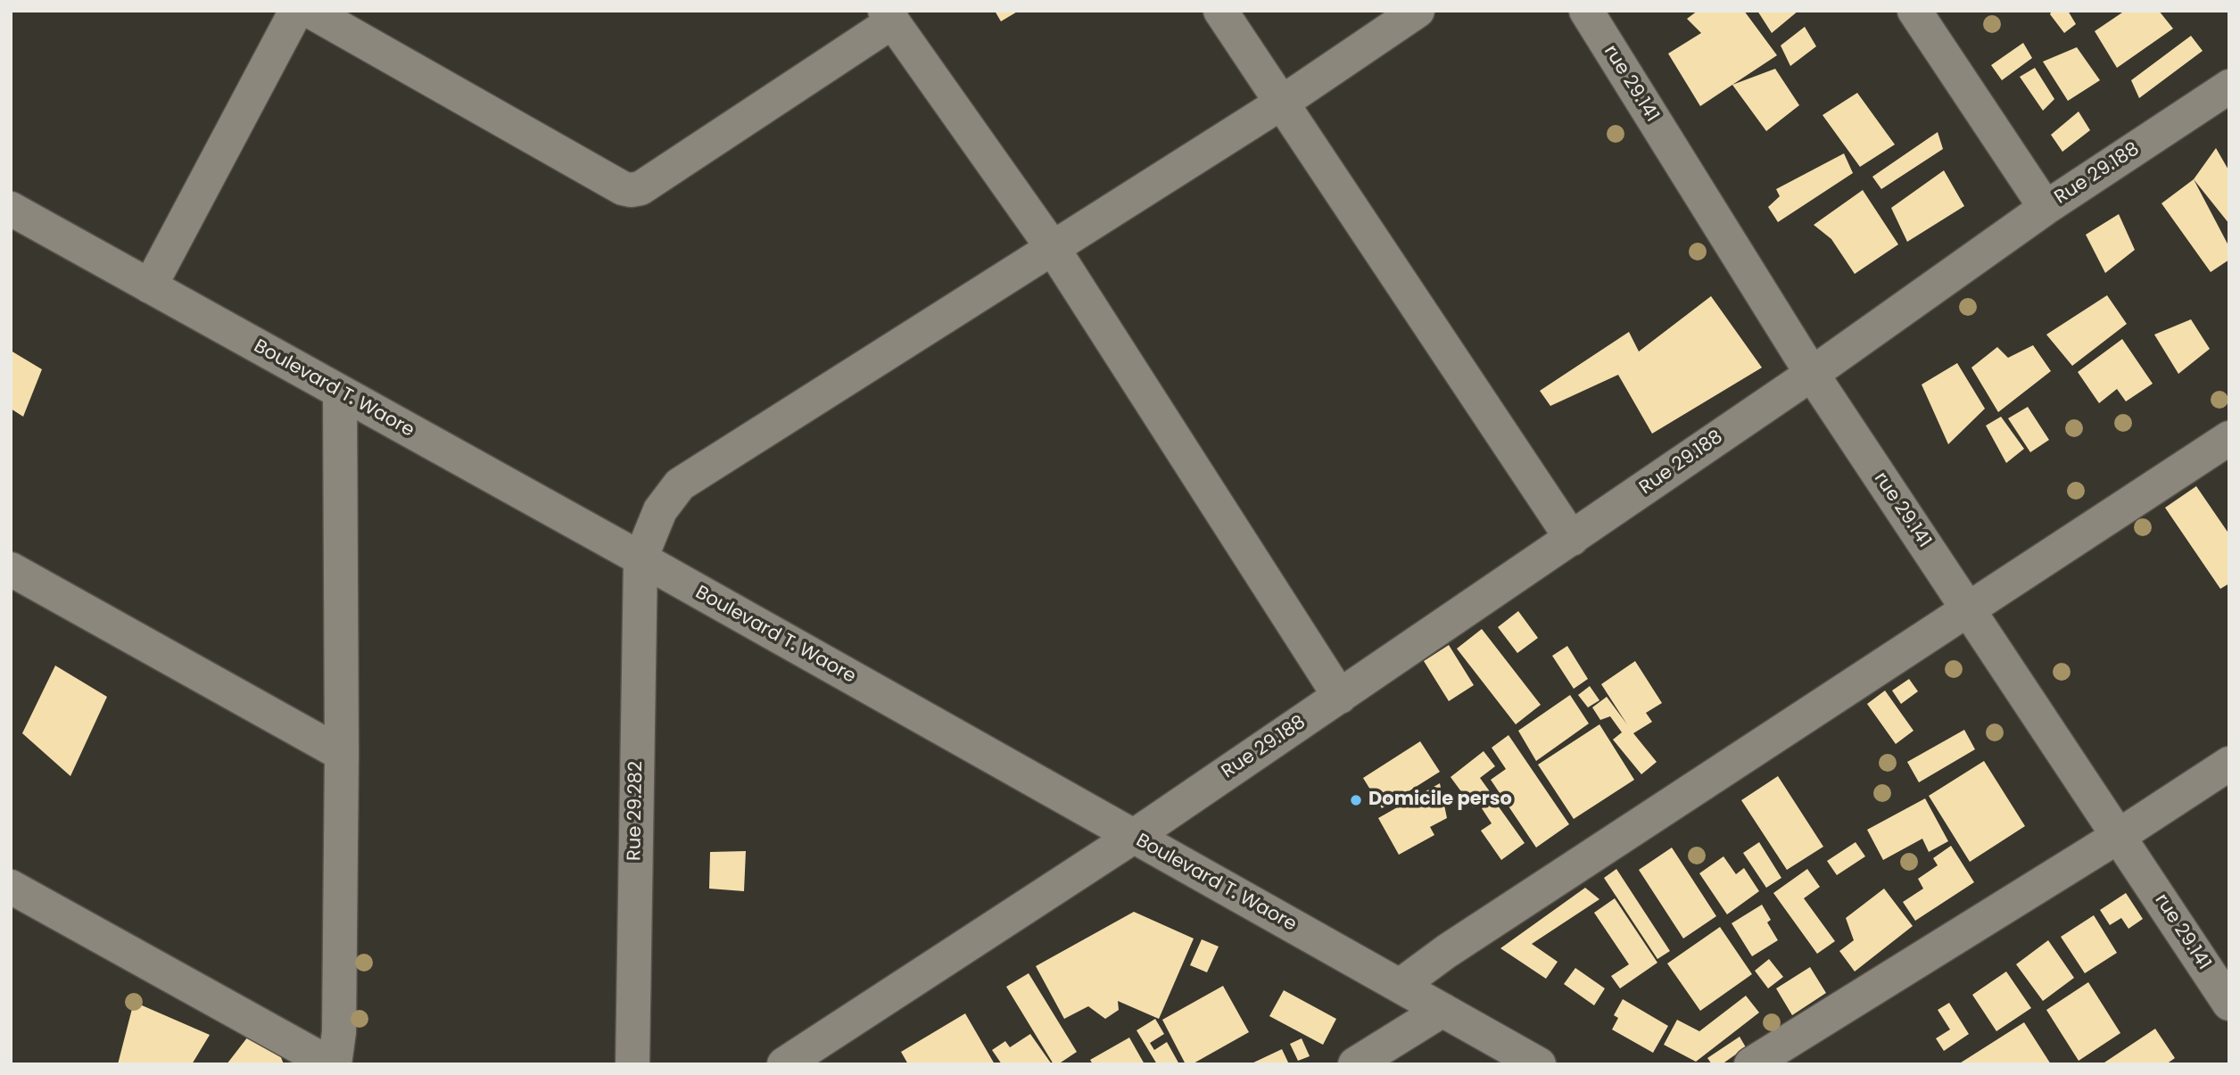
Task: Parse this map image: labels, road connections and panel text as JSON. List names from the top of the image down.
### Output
{
  "streets": {
    "street": [
      "rue 29.141",
      "Rue 29.188",
      "Boulevard T. Waore",
      "Rue 29.282"
    ]
  },
  "crossings": [
    ["rue 29.141", "Rue 29.188"],
    ["Rue 29.188", "Boulevard T. Waore"],
    ["Boulevard T. Waore", "Rue 29.282"]
  ],
  "places": ["Domicile perso"]
}
